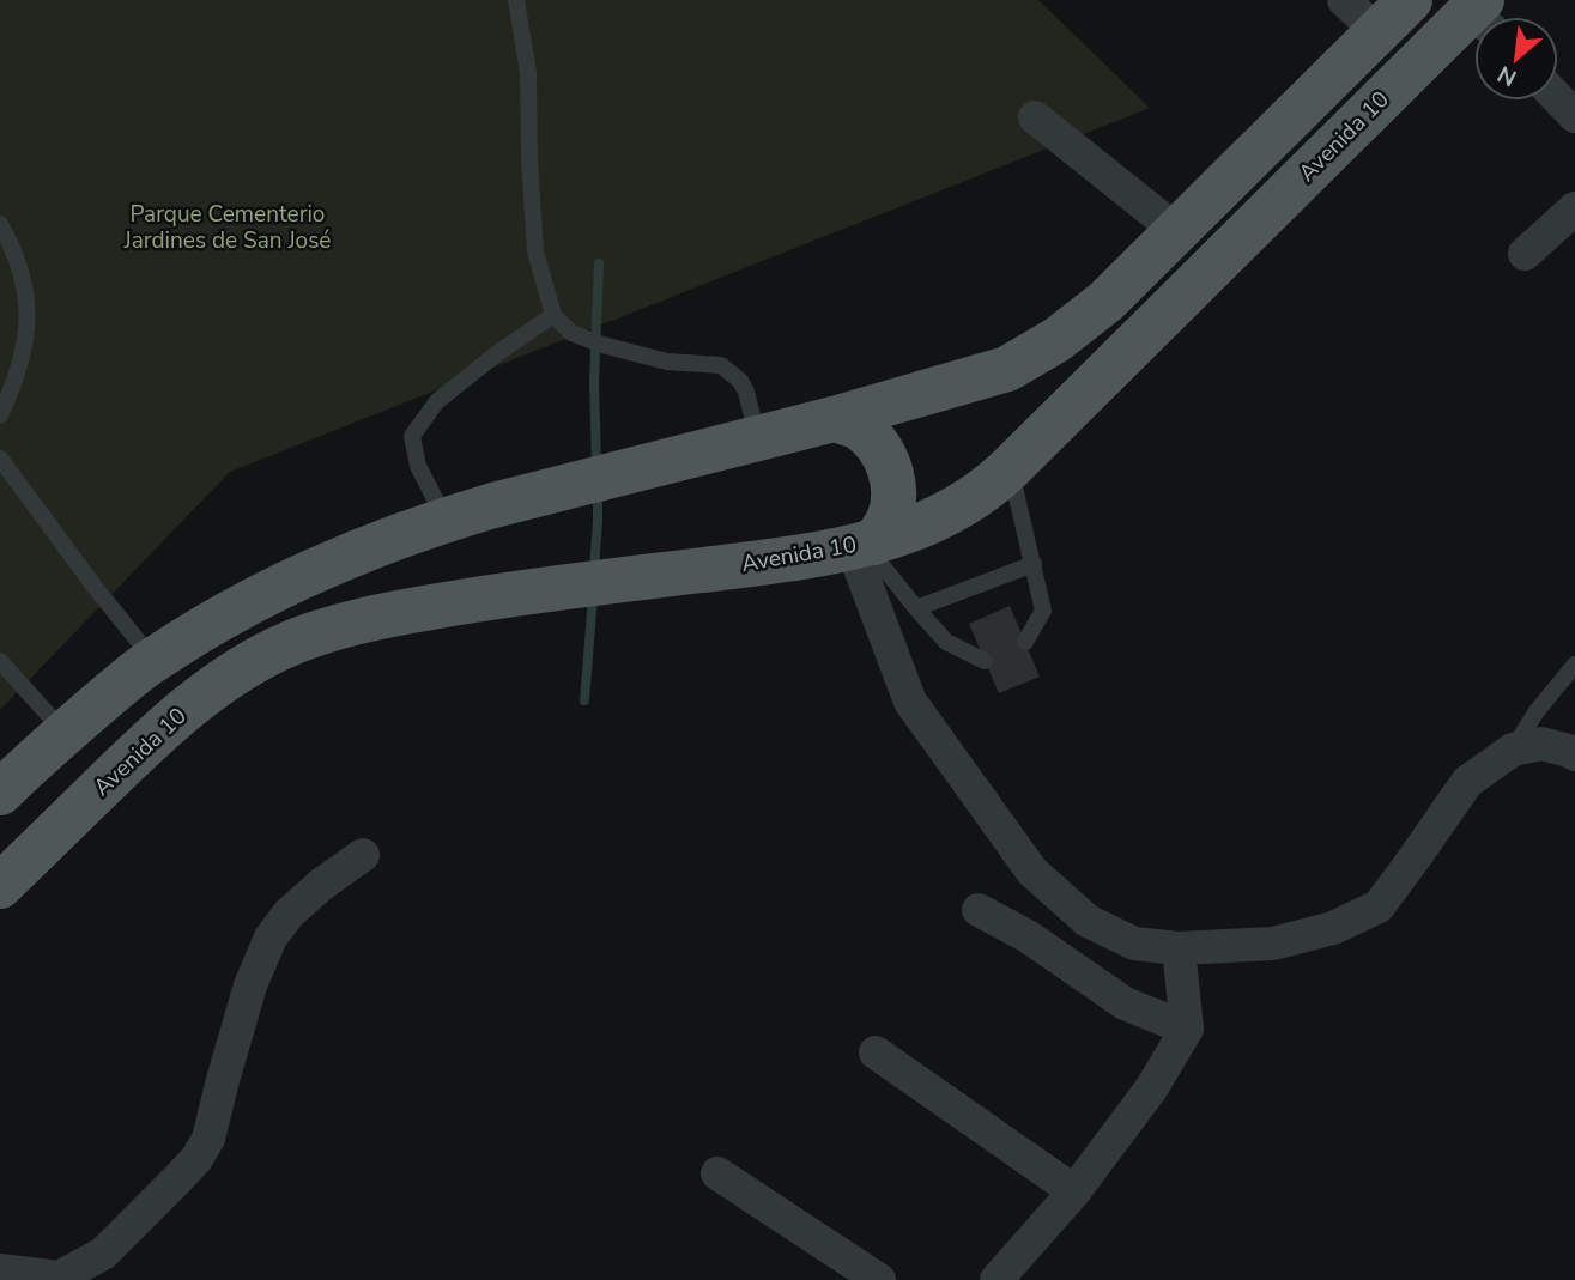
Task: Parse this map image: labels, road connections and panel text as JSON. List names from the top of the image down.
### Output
{
  "streets": {
    "main road": ["Avenida 10"]
  },
  "parks": ["Parque Cementerio Jardines de San José"],
  "north": "bottom left"
}
